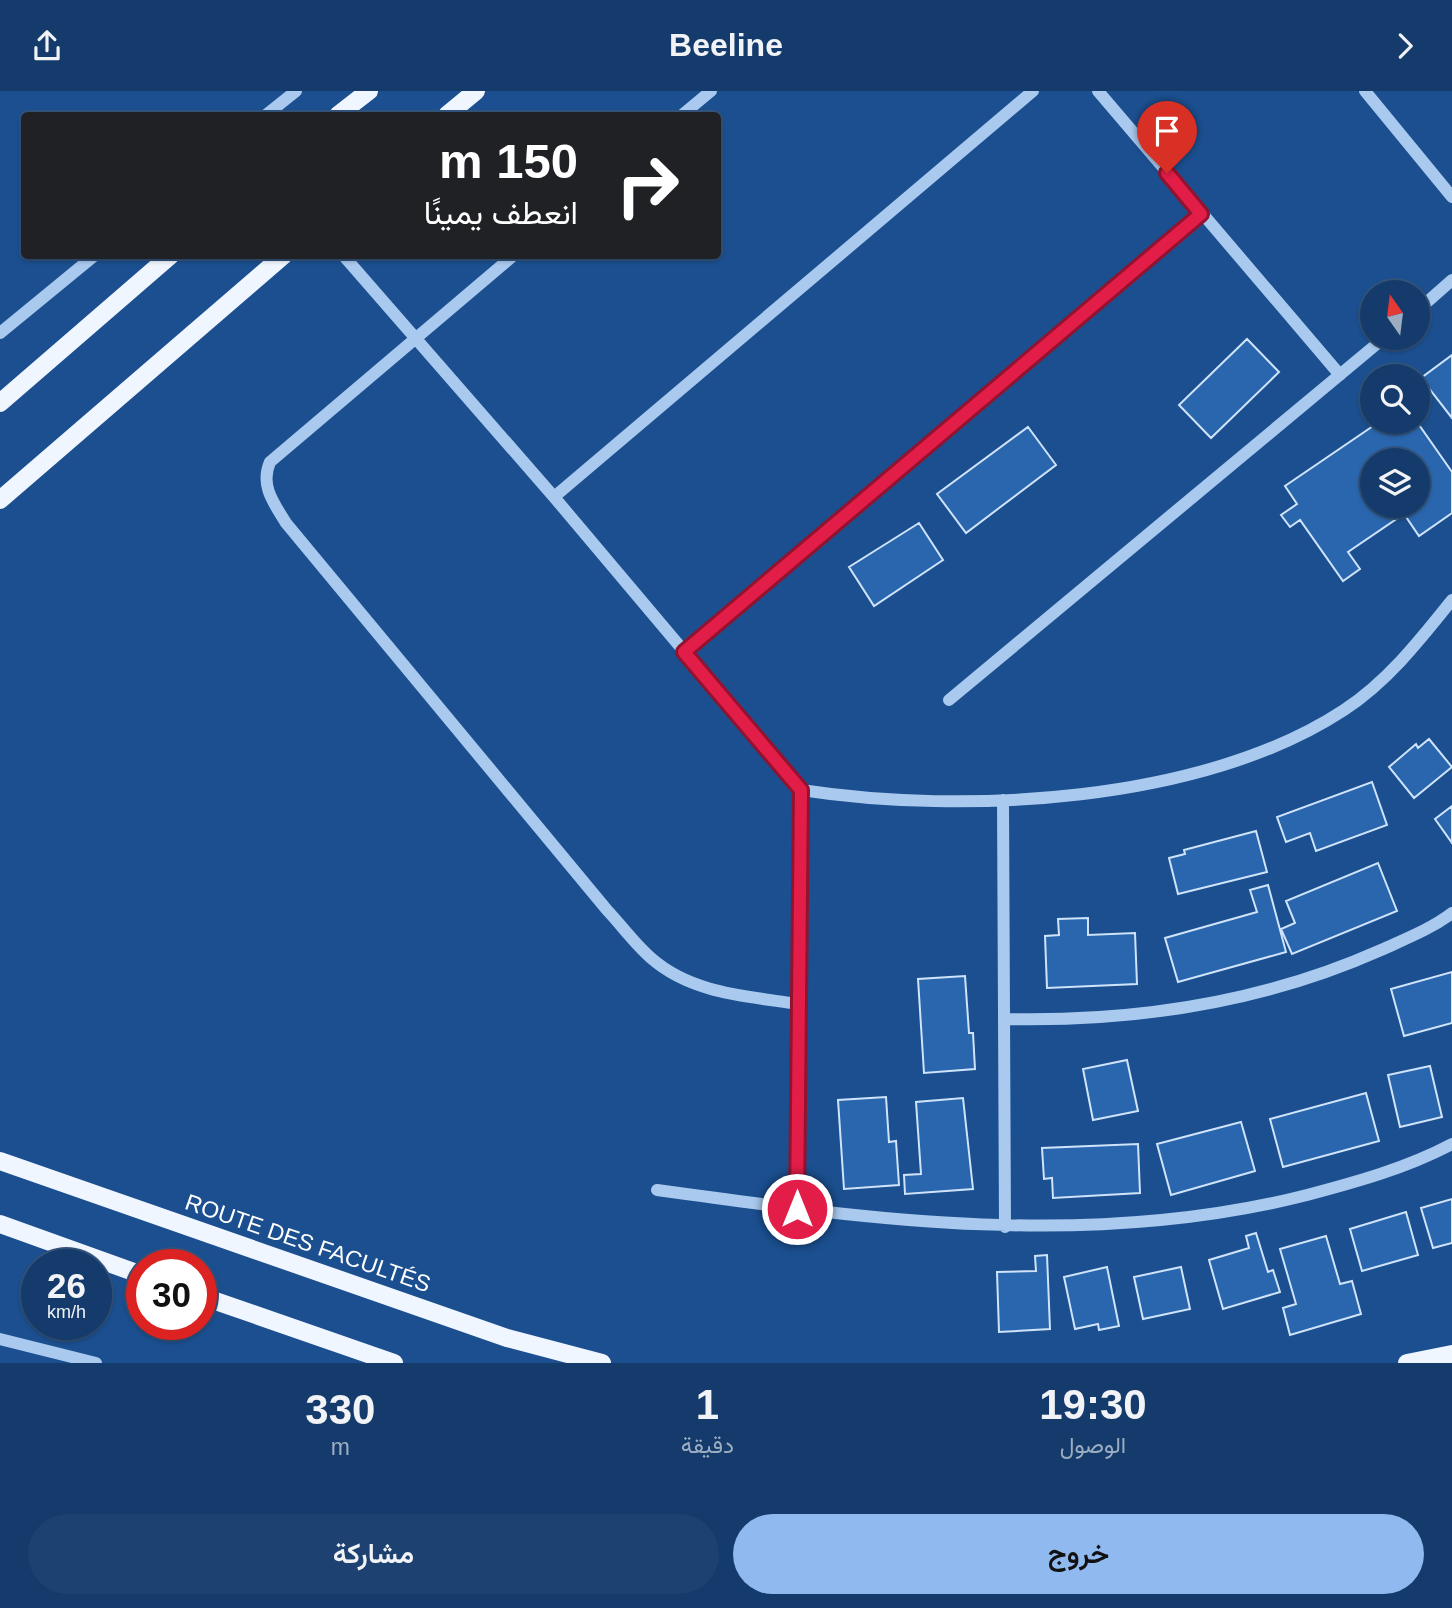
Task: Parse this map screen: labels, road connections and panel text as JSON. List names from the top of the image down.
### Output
{
  "streets": {
    "main road": ["ROUTE DES FACULTÉS"]
  },
  "north": "top",
  "page": {
    "header": "Beeline",
    "turn": ["150 m", "انعطف يمينًا"],
    "speed": "26 km/h",
    "limit": "30",
    "eta": [
      "19:30",
      "الوصول",
      "1",
      "دقيقة",
      "330",
      "m"
    ],
    "buttons": ["خروج", "مشاركة"]
  }
}
